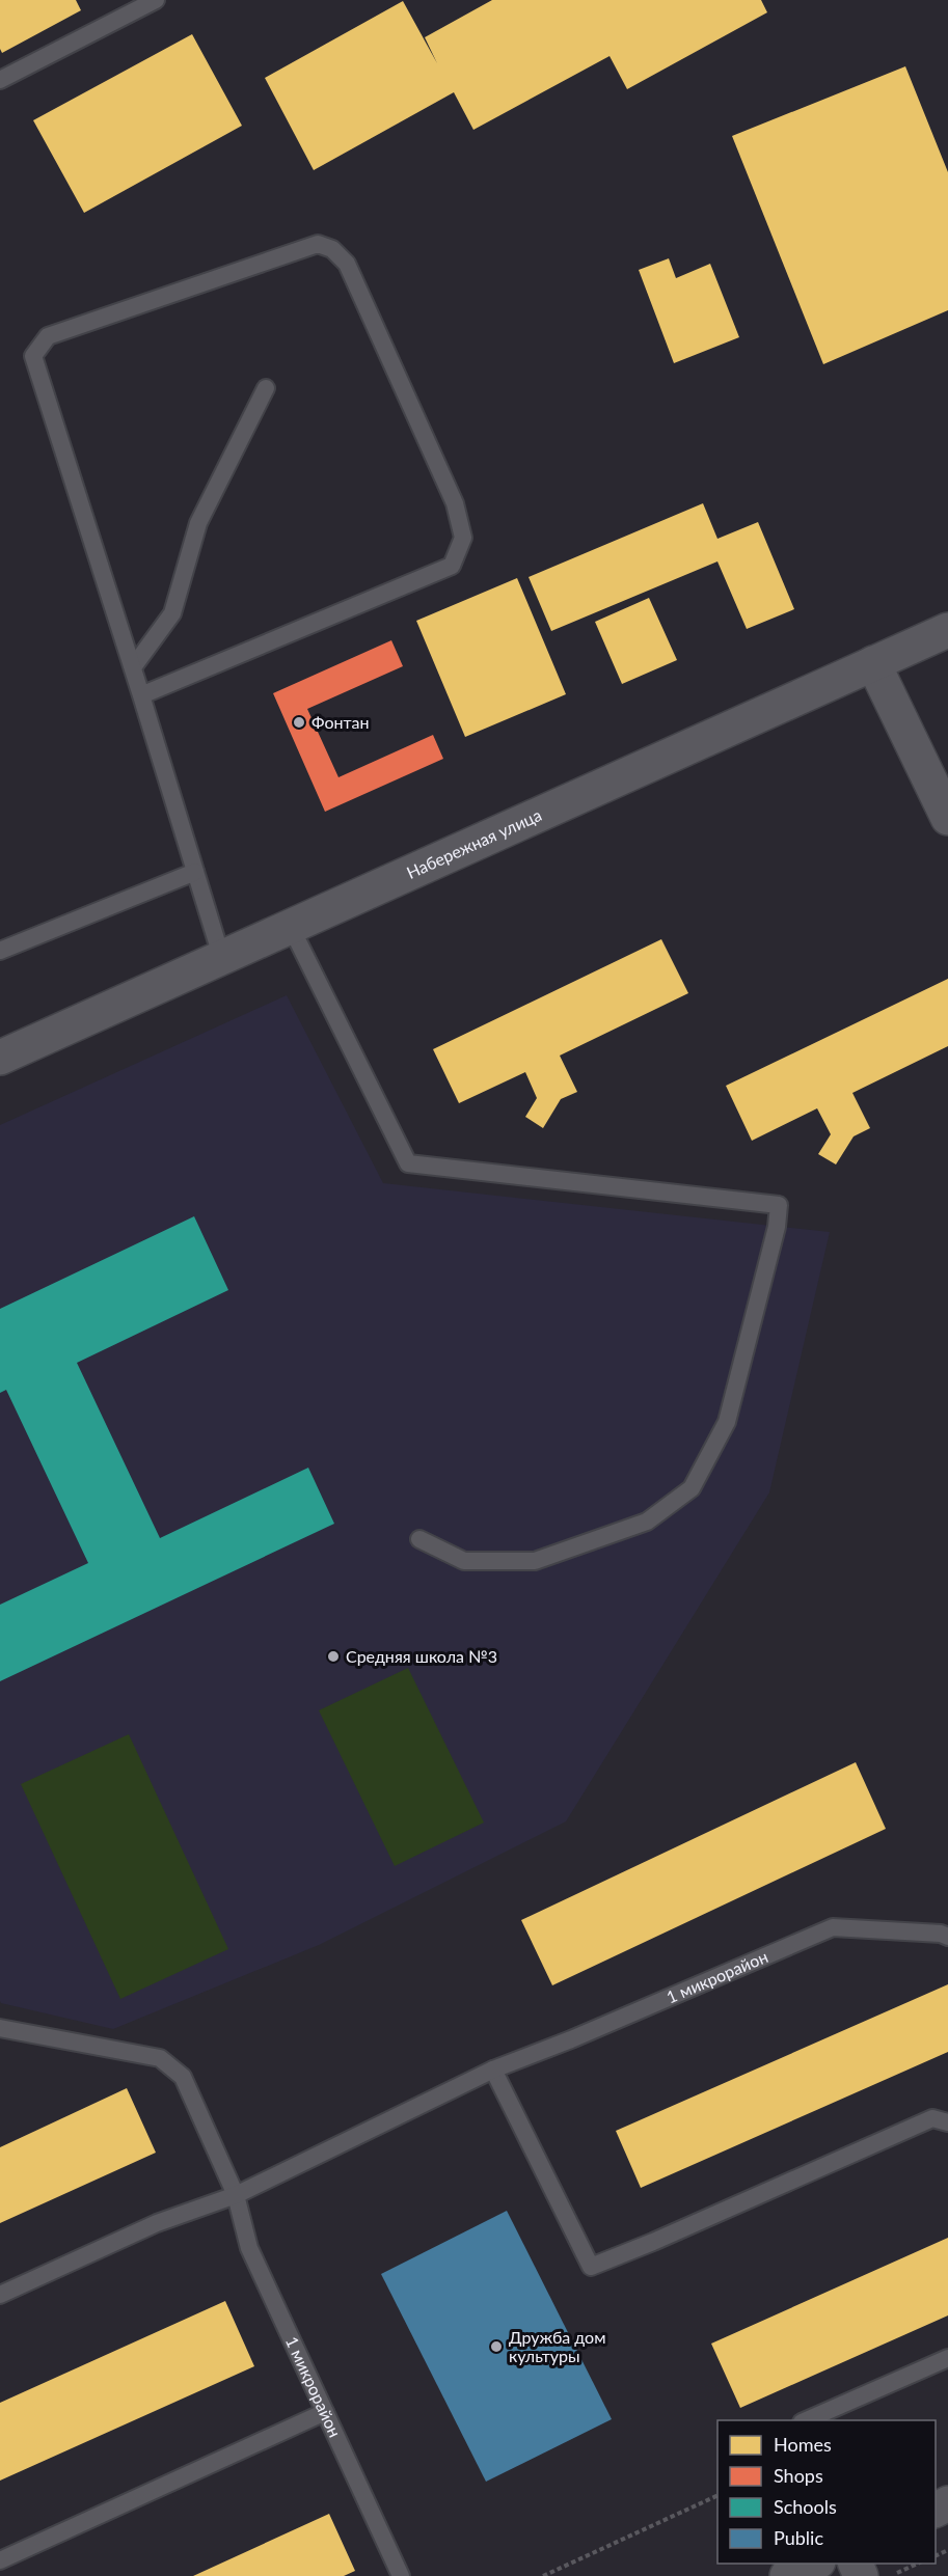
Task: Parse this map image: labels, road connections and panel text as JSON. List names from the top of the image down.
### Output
{
  "streets": {
    "street": ["Набережная улица"],
    "lane": ["1 микрорайон"]
  },
  "places": ["Фонтан", "Средняя школа №3", "Дружба дом культуры"],
  "legend": [
    "Homes",
    "Shops",
    "Schools",
    "Public"
  ]
}
